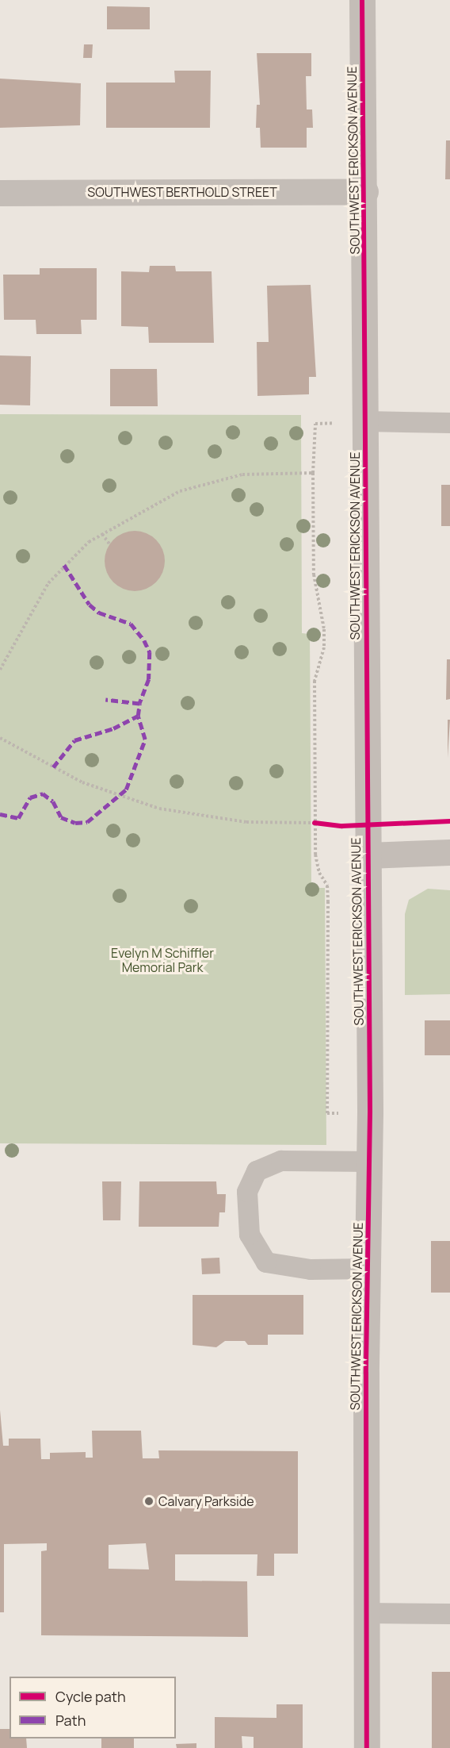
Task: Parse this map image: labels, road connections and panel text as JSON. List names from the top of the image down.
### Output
{
  "streets": {
    "street": ["SOUTHWEST ERICKSON AVENUE", "SOUTHWEST BERTHOLD STREET"]
  },
  "crossings": [
    ["SOUTHWEST ERICKSON AVENUE", "SOUTHWEST BERTHOLD STREET"]
  ],
  "parks": ["Evelyn M Schiffler Memorial Park"],
  "places": ["Calvary Parkside"],
  "legend": ["Cycle path", "Path"]
}
